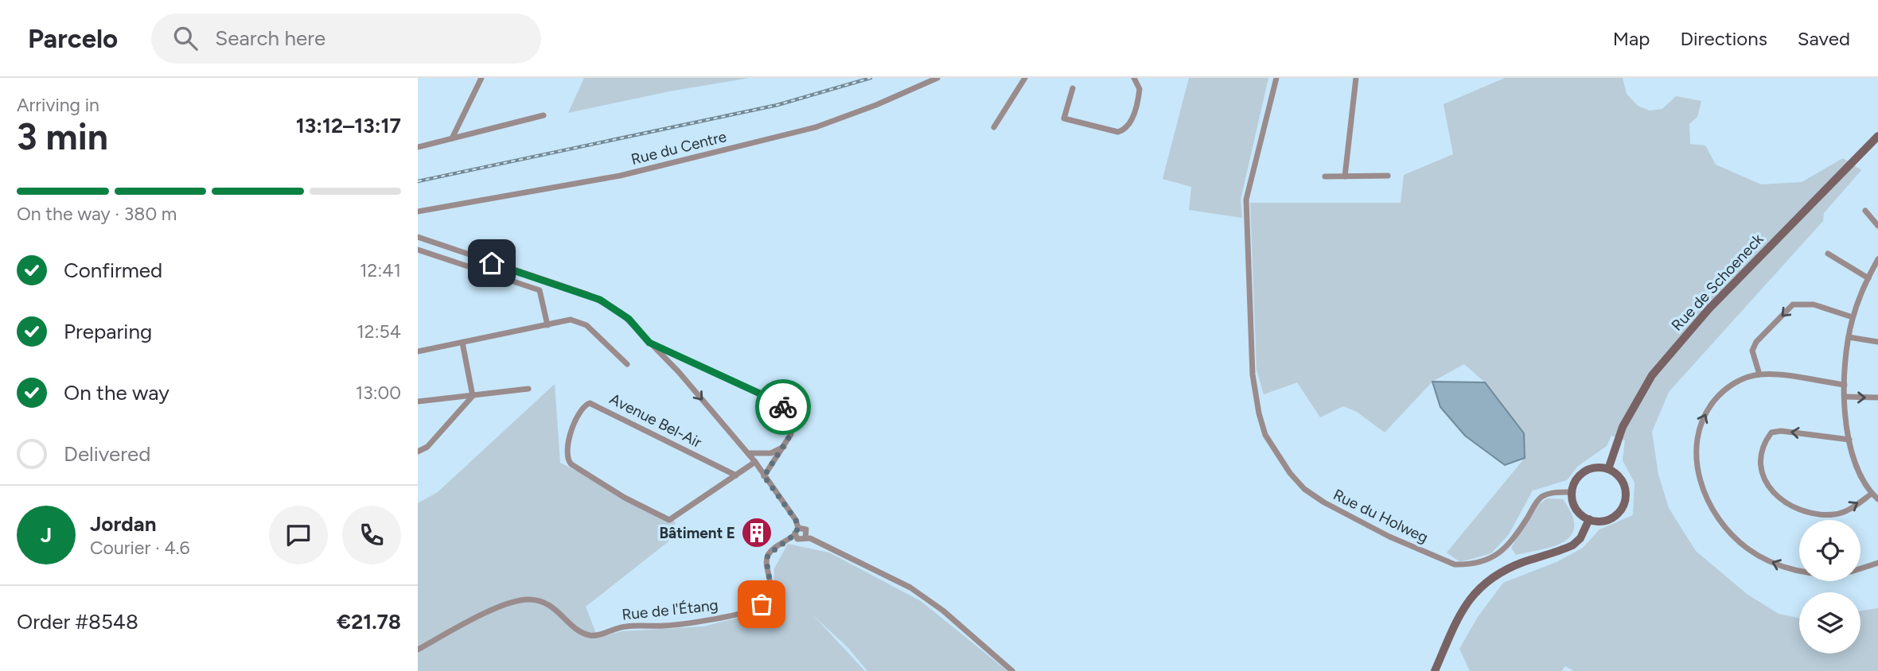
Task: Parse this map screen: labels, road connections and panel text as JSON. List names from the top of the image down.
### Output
{
  "streets": {
    "main road": ["Rue de Schoeneck"],
    "street": [
      "Rue du Centre",
      "Avenue Bel-Air",
      "Rue du Holweg",
      "Rue de l'Étang"
    ]
  },
  "crossings": [
    ["Rue de Schoeneck", "Rue du Holweg"]
  ],
  "places": {
    "building": ["Bâtiment E"]
  },
  "page": {
    "header": "Parcelo",
    "search": "Search here",
    "nav": ["Map", "Directions", "Saved"],
    "heading": ["3 min", "Arriving in", "13:12–13:17"],
    "panel": [
      "Jordan",
      "Courier · 4.6",
      "Order #8548",
      "€21.78"
    ],
    "bar": "On the way · 380 m",
    "list": [
      ["Confirmed", "12:41"],
      ["Preparing", "12:54"],
      ["On the way", "13:00"],
      "Delivered"
    ],
    "round": "J"
  }
}
